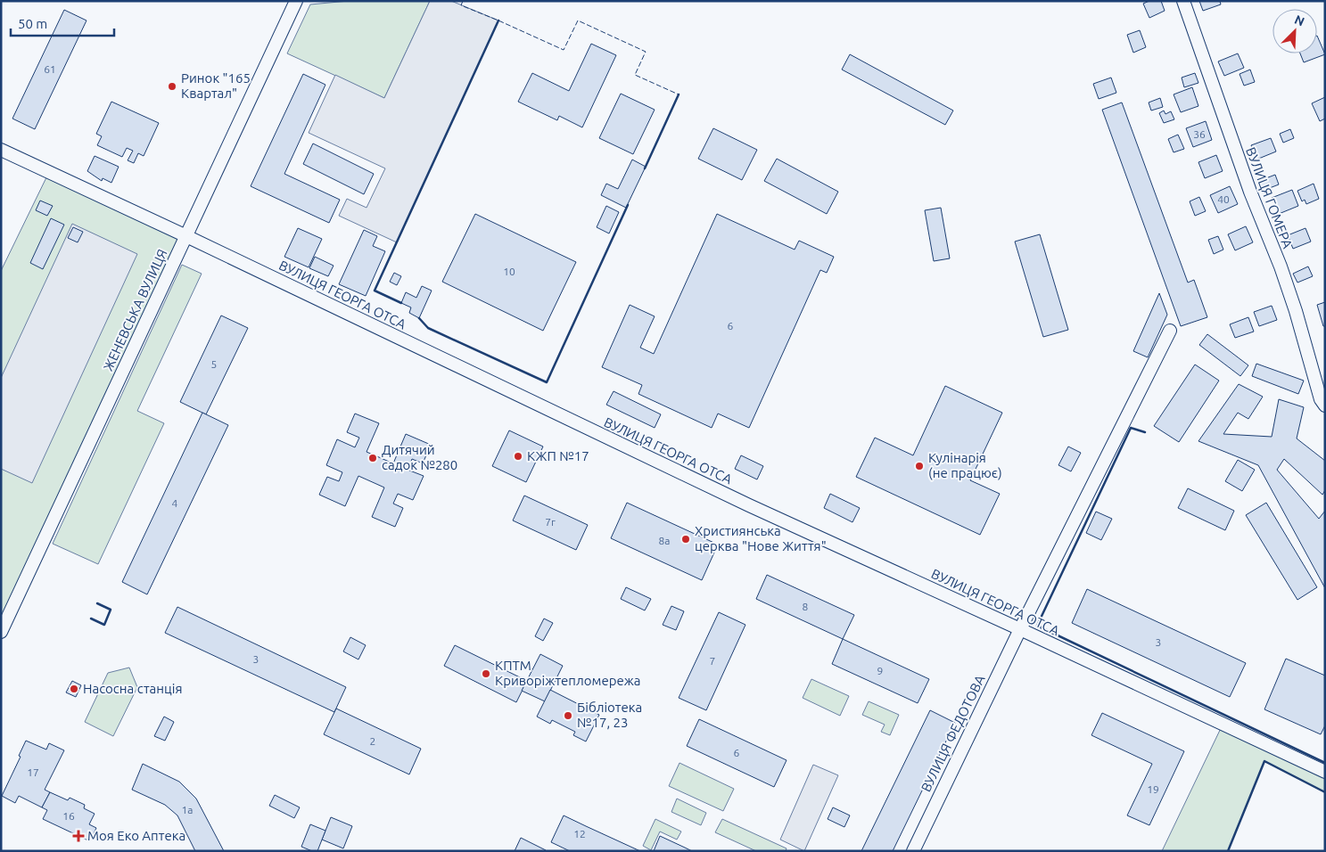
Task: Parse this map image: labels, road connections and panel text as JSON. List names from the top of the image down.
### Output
{
  "streets": {
    "street": [
      "ВУЛИЦЯ ГОМЕРА",
      "ВУЛИЦЯ ГЕОРГА ОТСА",
      "ЖЕНЕВСЬКА ВУЛИЦЯ",
      "ВУЛИЦЯ ФЕДОТОВА"
    ]
  },
  "crossings": [
    ["ВУЛИЦЯ ГЕОРГА ОТСА", "ЖЕНЕВСЬКА ВУЛИЦЯ"],
    ["ВУЛИЦЯ ГЕОРГА ОТСА", "ВУЛИЦЯ ФЕДОТОВА"]
  ],
  "places": {
    "other": [
      "Ринок \"165 Квартал\"",
      "КЖП №17",
      "Дитячий садок №280",
      "Кулінарія (не працює)",
      "Християнська церква \"Нове Життя\"",
      "КПТМ Криворіжтепломережа",
      "Насосна станція",
      "Бібліотека №17, 23"
    ],
    "health": ["Моя Еко Аптека"]
  },
  "house_numbers": [
    "61",
    "36",
    "40",
    "10",
    "6",
    "5",
    "4",
    "7г",
    "8а",
    "8",
    "3",
    "3",
    "7",
    "9",
    "2",
    "6",
    "17",
    "19",
    "1а",
    "16",
    "12"
  ],
  "scale_bar": "50 m",
  "north": "top right"
}
